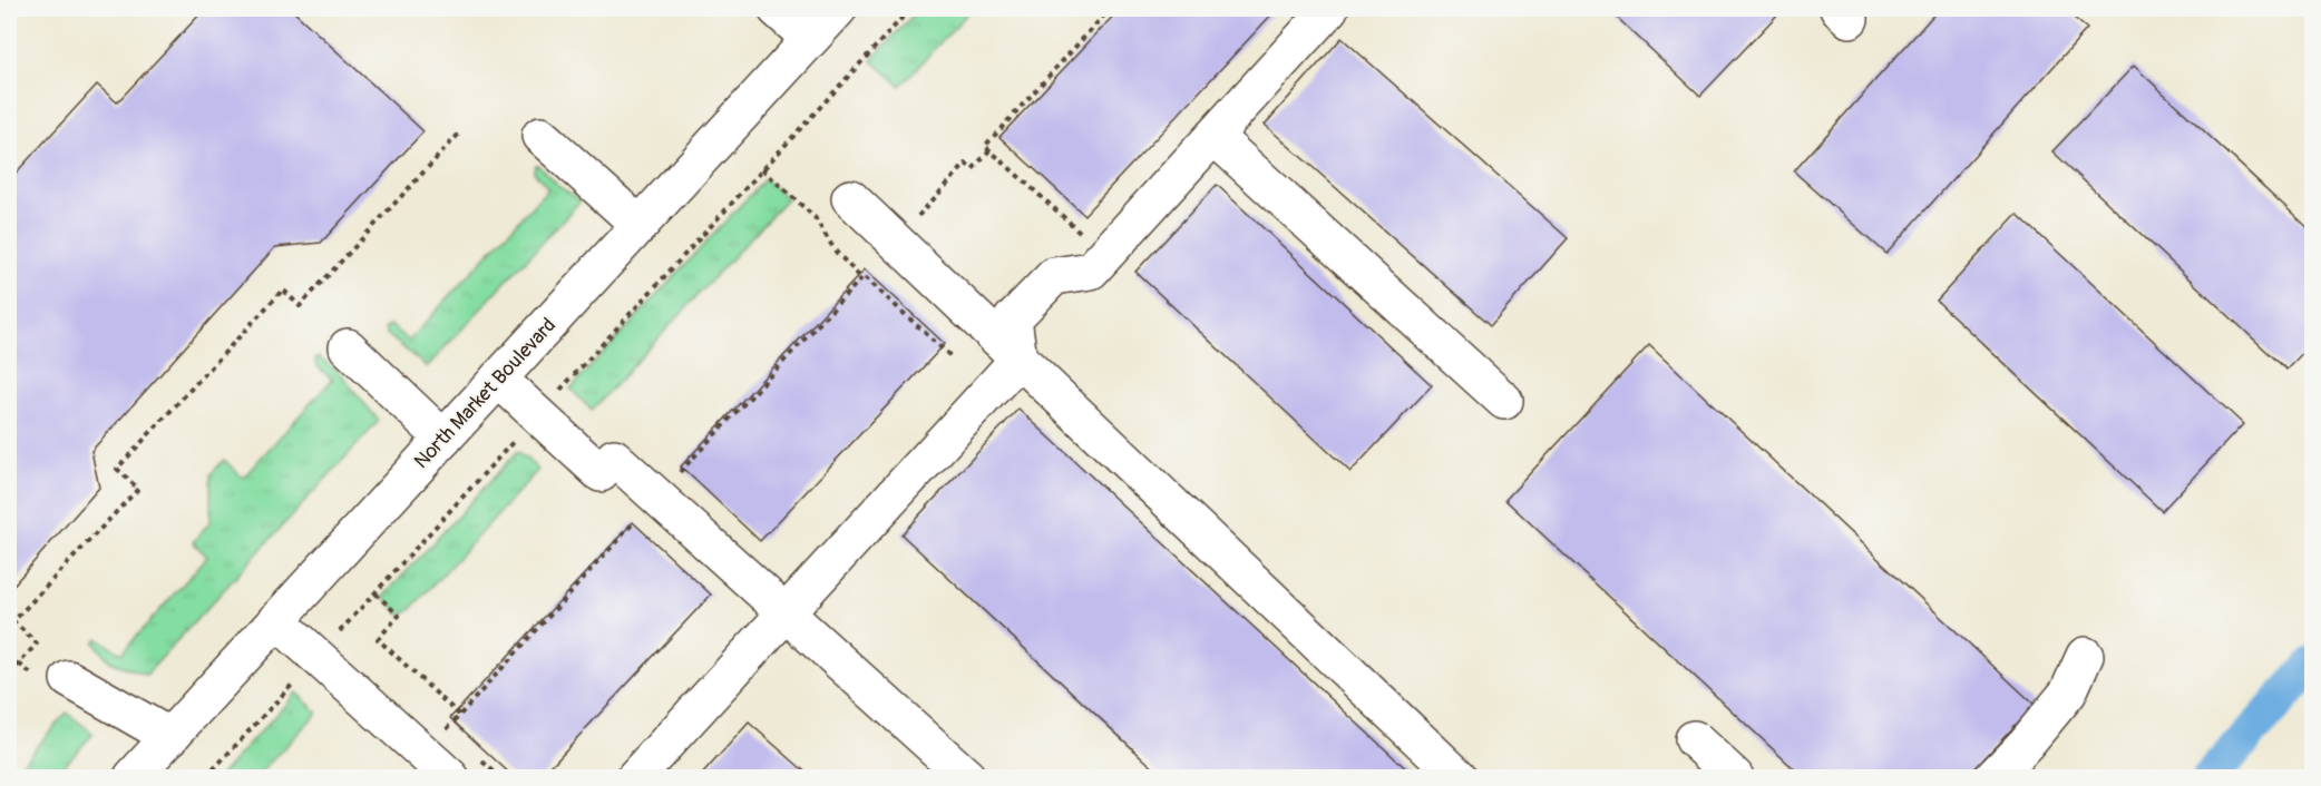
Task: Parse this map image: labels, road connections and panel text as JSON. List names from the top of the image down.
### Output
{
  "streets": {
    "main road": ["North Market Boulevard"]
  }
}
